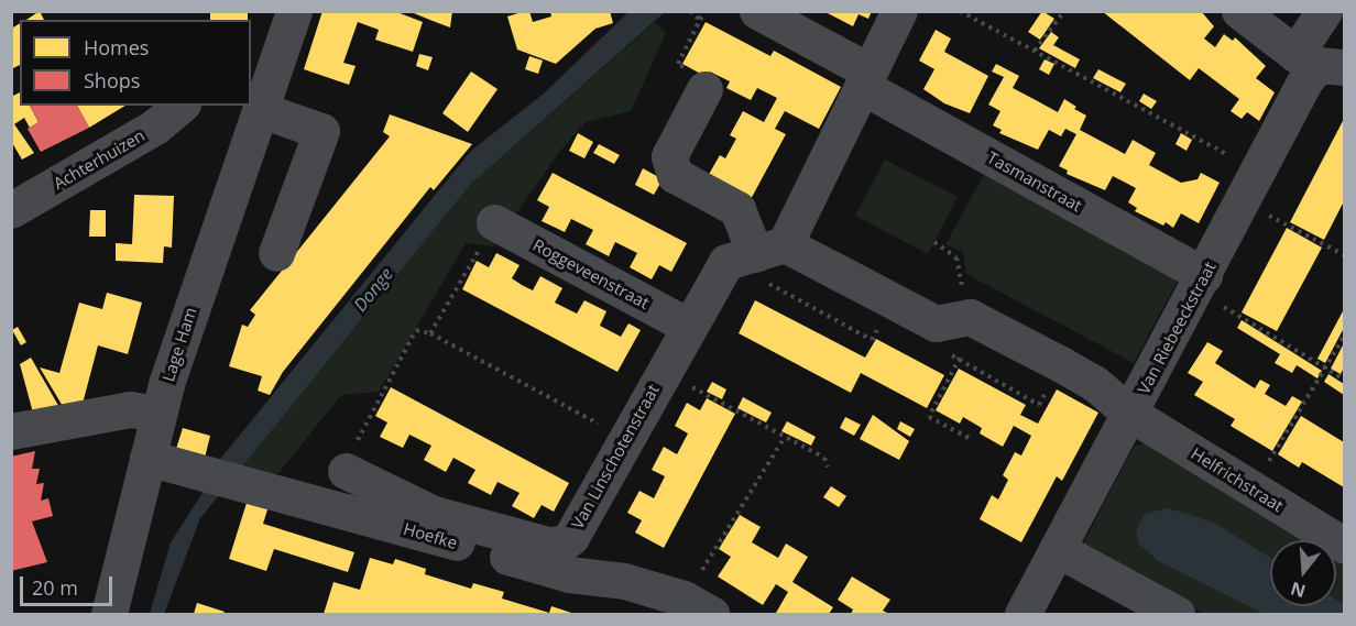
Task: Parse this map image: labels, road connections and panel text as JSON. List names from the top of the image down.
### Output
{
  "streets": {
    "street": [
      "Achterhuizen",
      "Tasmanstraat",
      "Roggeveenstraat",
      "Van Riebeeckstraat",
      "Lage Ham",
      "Van Linschotenstraat",
      "Helfrichstraat",
      "Hoefke"
    ]
  },
  "crossings": [
    ["Tasmanstraat", "Van Riebeeckstraat"],
    ["Roggeveenstraat", "Van Linschotenstraat"],
    ["Van Riebeeckstraat", "Helfrichstraat"],
    ["Lage Ham", "Hoefke"],
    ["Van Linschotenstraat", "Helfrichstraat"]
  ],
  "water": ["Donge"],
  "legend": ["Homes", "Shops"],
  "scale_bar": "20 m",
  "north": "bottom"
}
